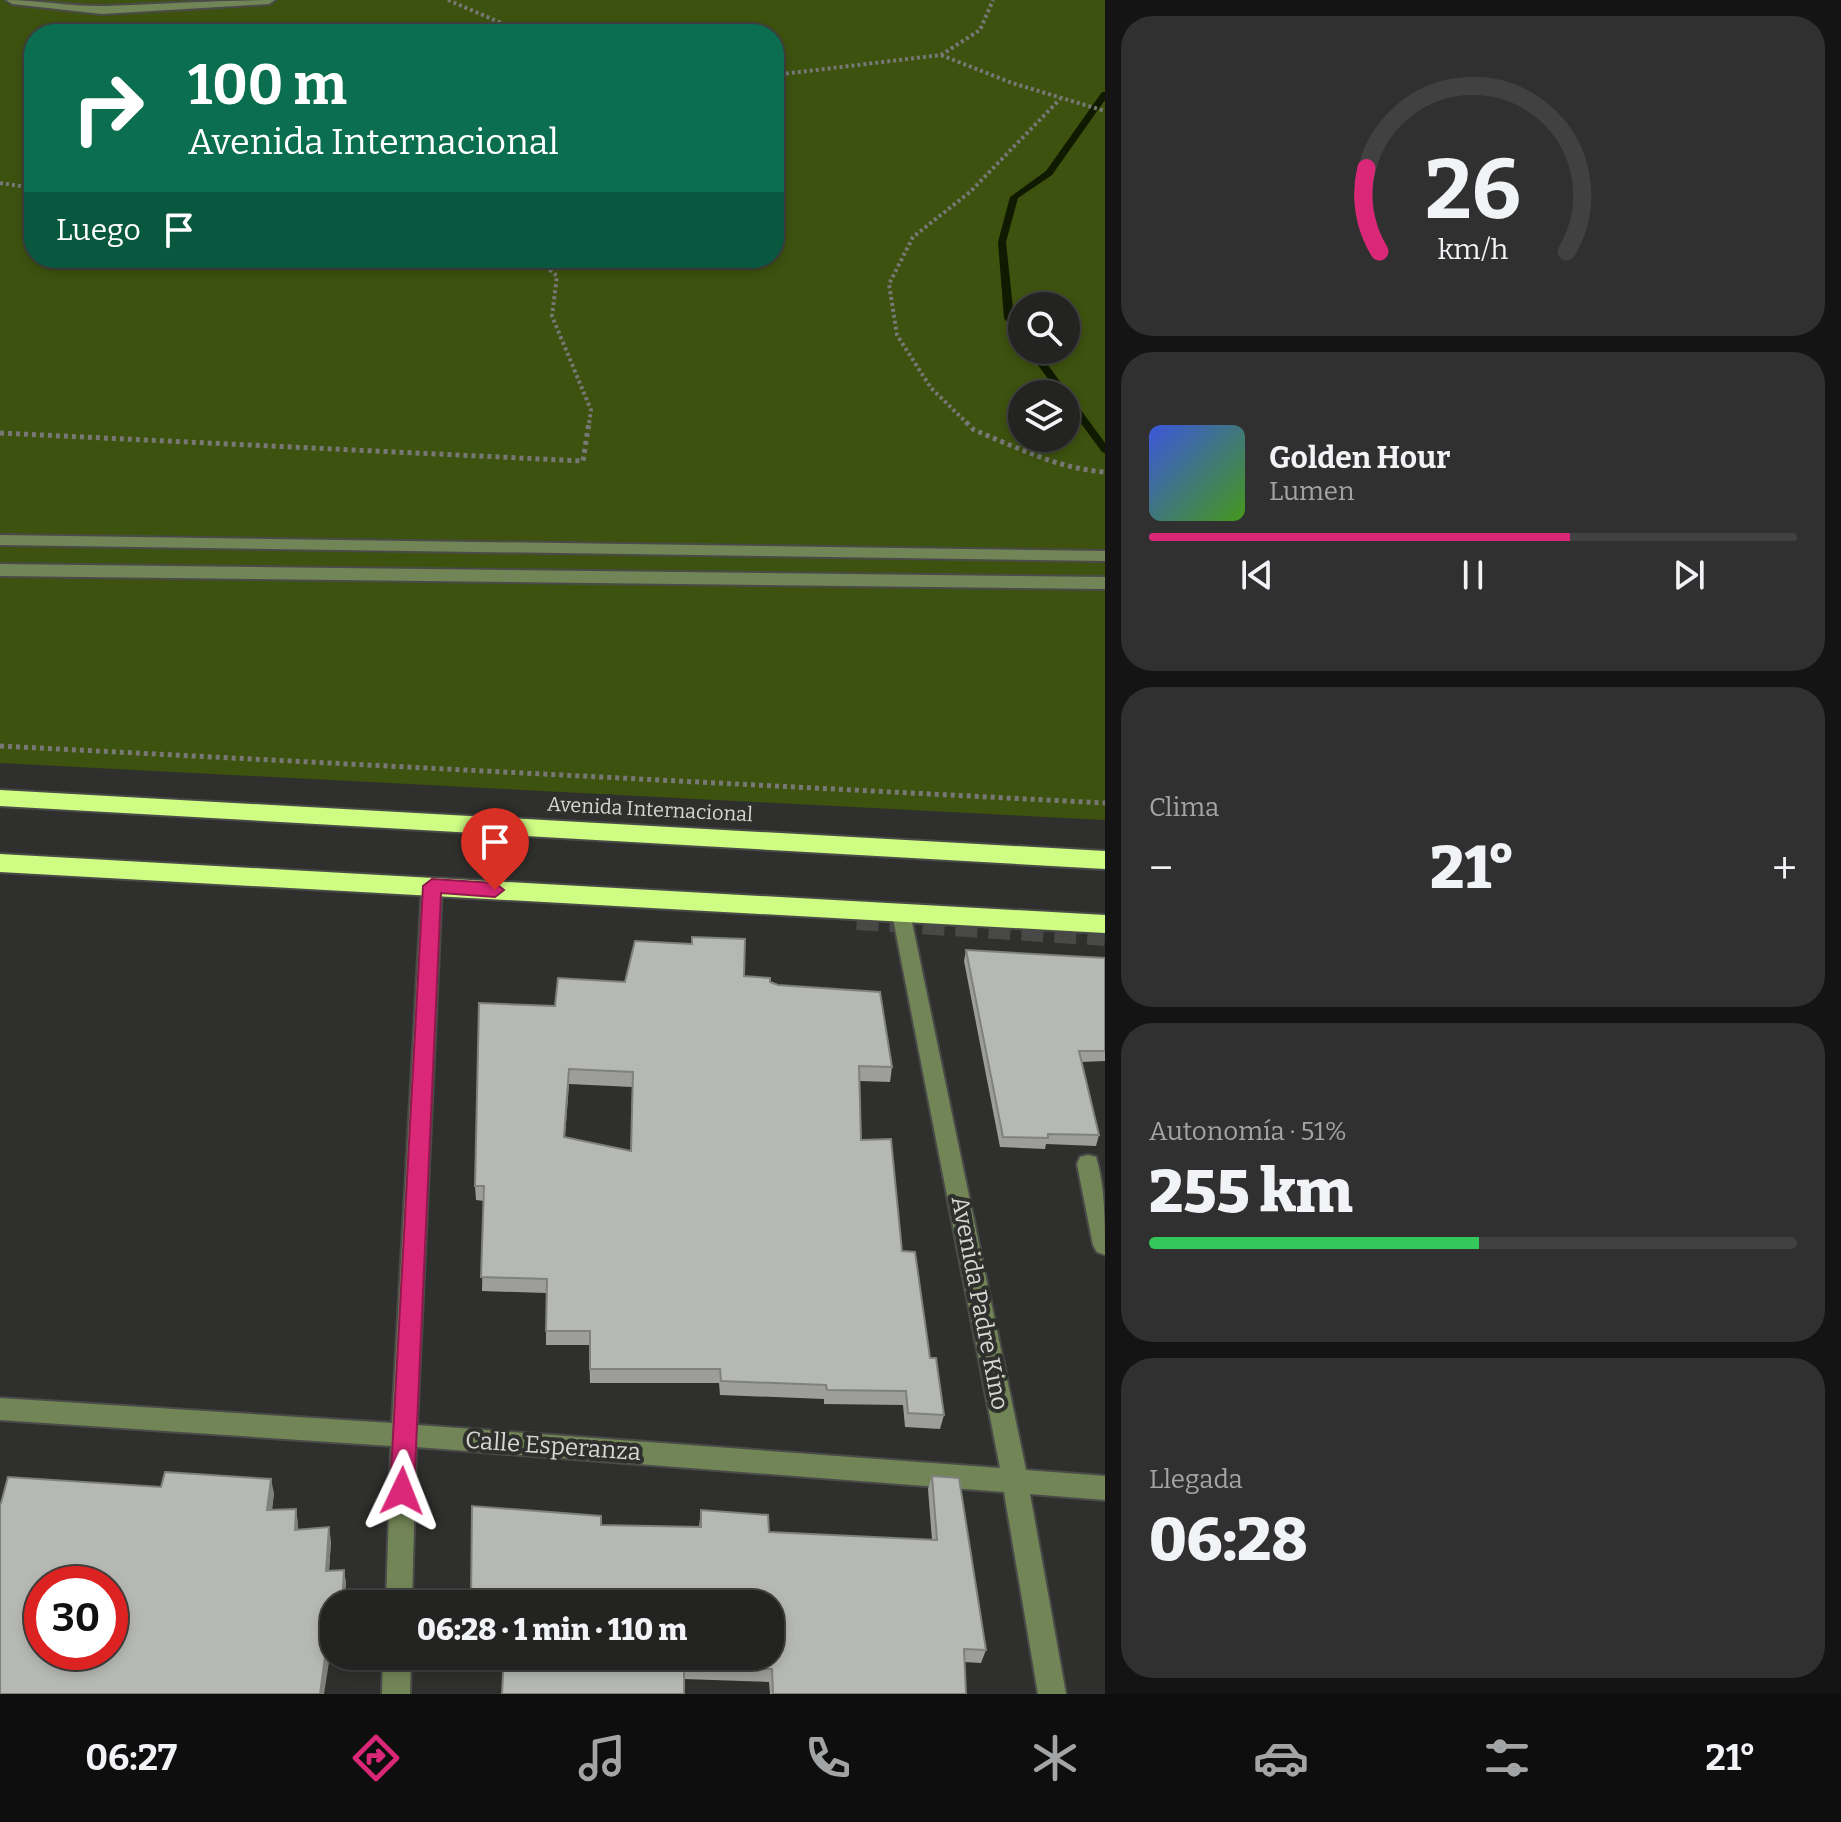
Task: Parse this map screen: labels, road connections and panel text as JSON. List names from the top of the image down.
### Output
{
  "streets": {
    "highway": ["Avenida Internacional"],
    "street": ["Avenida Padre Kino", "Calle Esperanza"]
  },
  "crossings": [
    ["Avenida Padre Kino", "Calle Esperanza"]
  ],
  "page": {
    "turn": ["100 m", "Avenida Internacional"],
    "then": "Luego",
    "song": ["Golden Hour", "Lumen"],
    "tile": [
      "Clima",
      ["Autonomía · 51%", "255 km"],
      ["Llegada", "06:28"]
    ],
    "heat": ["−", "21°", "+"],
    "limit": "30",
    "trip": "06:28 · 1 min · 110 m",
    "tabs": ["06:27", "21°"],
    "gauge": ["26", "km/h"]
  }
}
